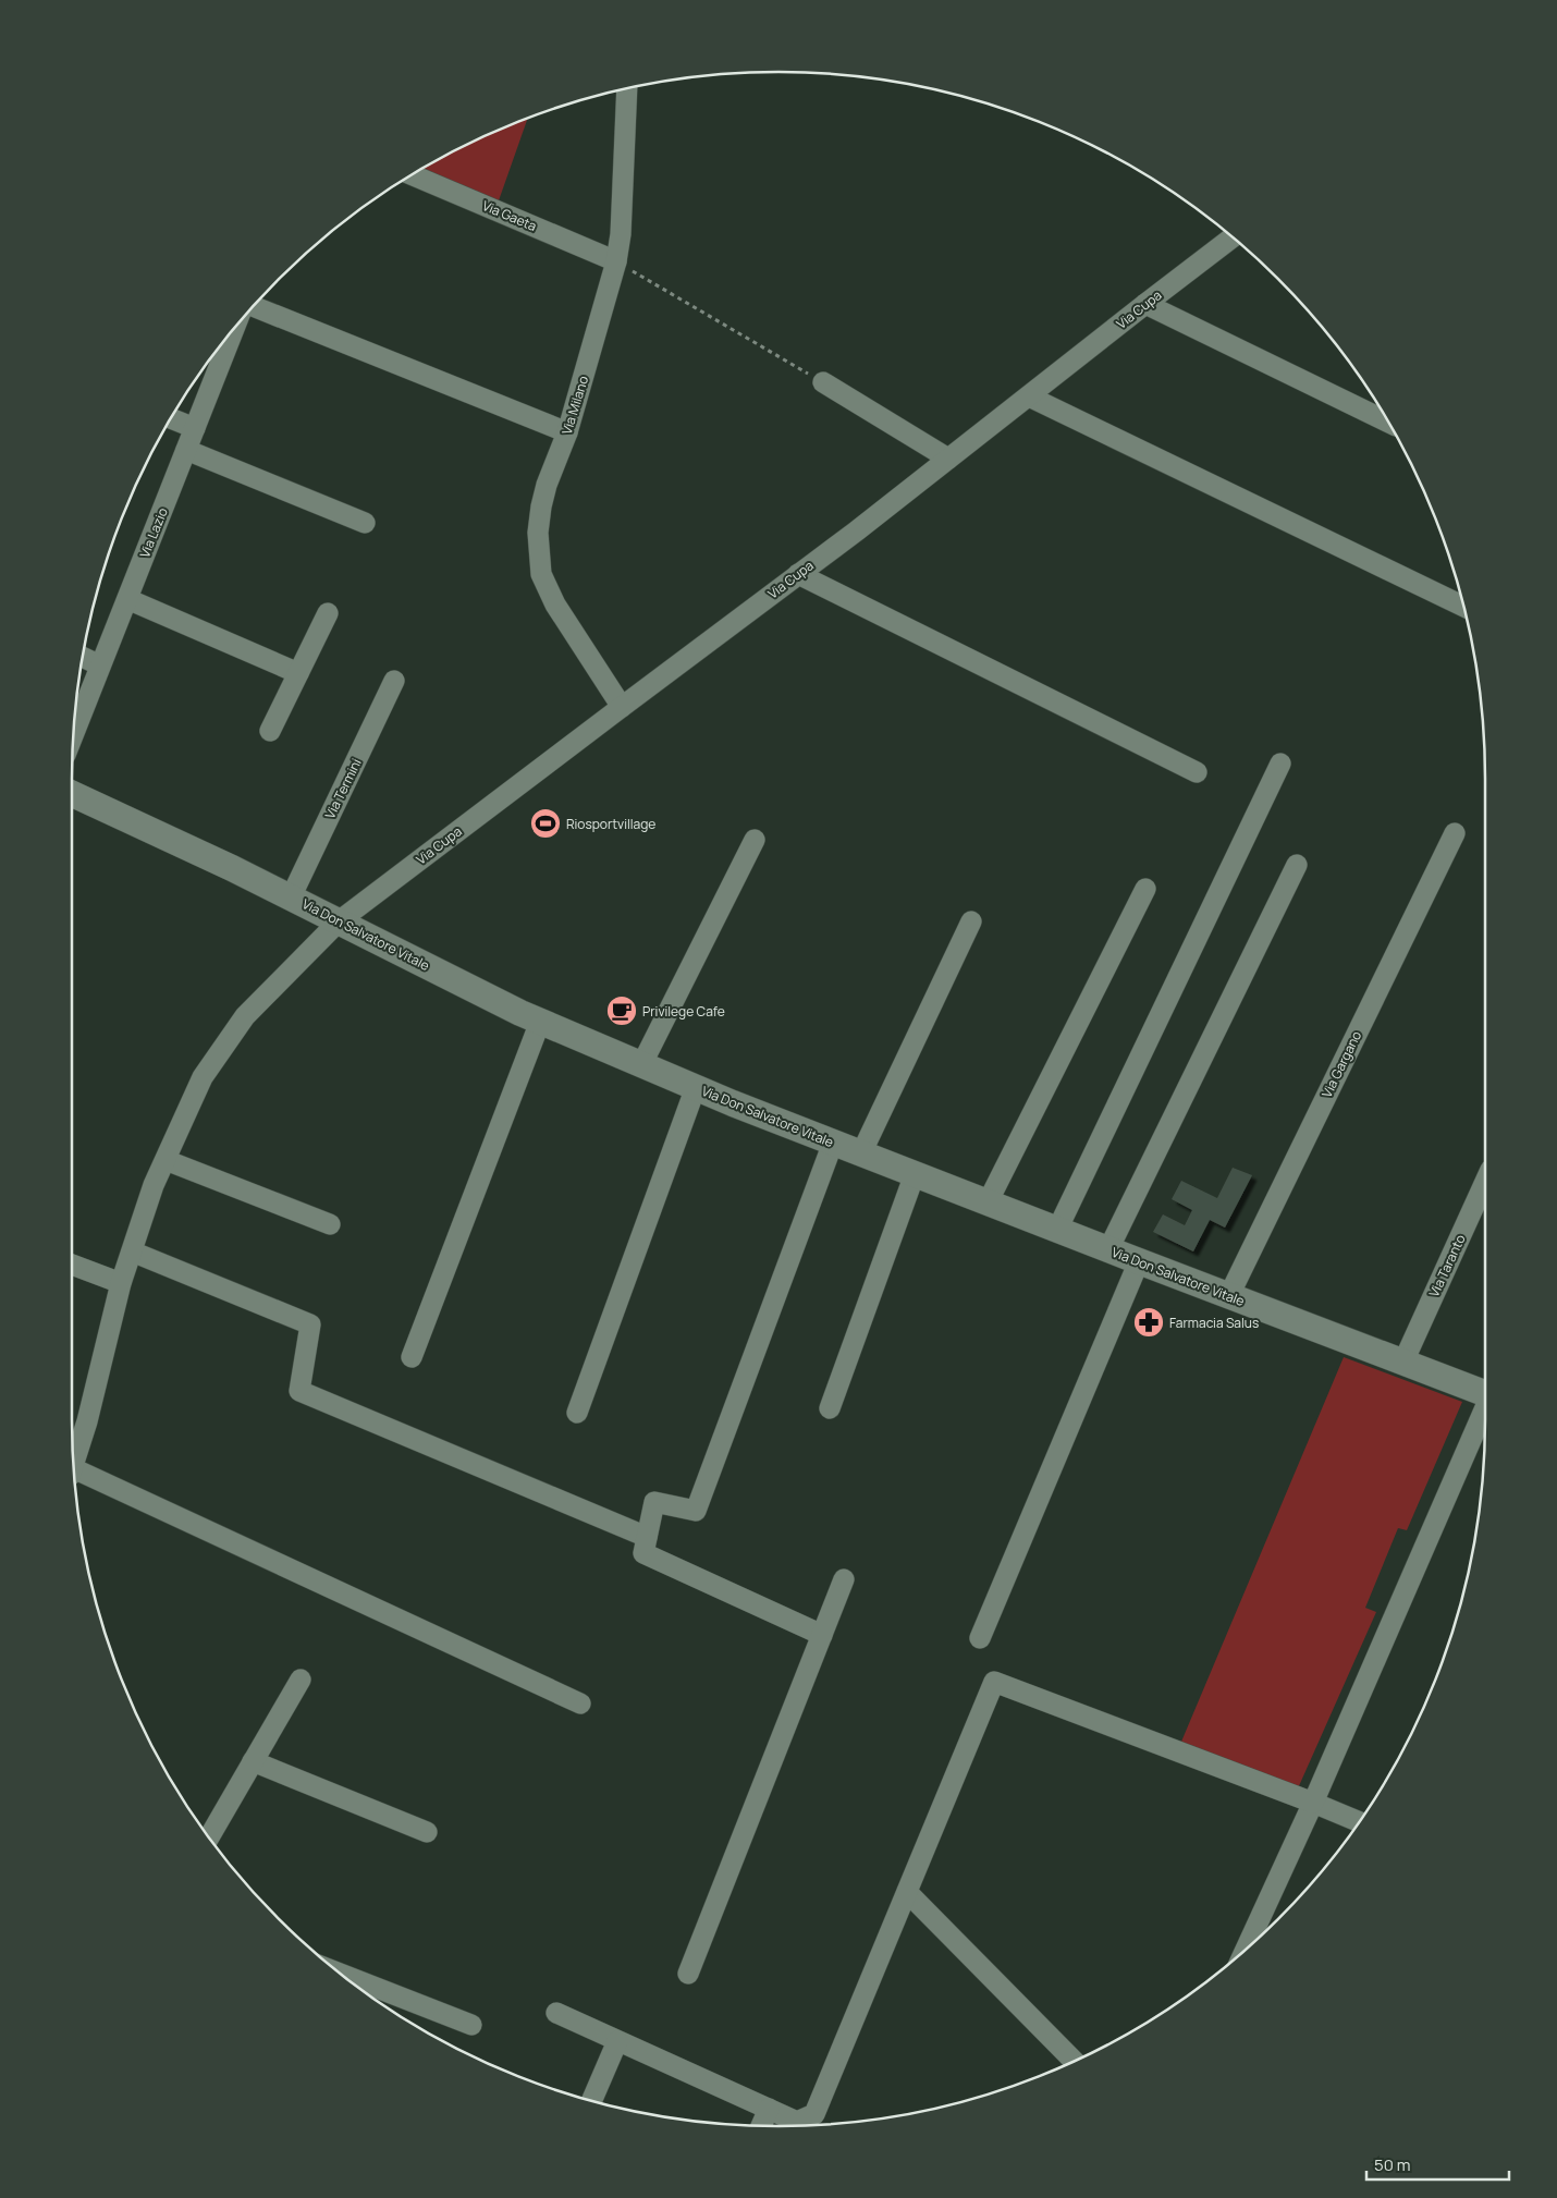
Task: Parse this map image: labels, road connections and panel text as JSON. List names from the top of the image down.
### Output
{
  "streets": {
    "street": [
      "Via Gaeta",
      "Via Cupa",
      "Via Milano",
      "Via Lazio",
      "Via Termini",
      "Via Don Salvatore Vitale",
      "Via Gargano",
      "Via Taranto"
    ]
  },
  "crossings": [
    ["Via Gaeta", "Via Milano"],
    ["Via Cupa", "Via Milano"],
    ["Via Cupa", "Via Don Salvatore Vitale"],
    ["Via Termini", "Via Don Salvatore Vitale"],
    ["Via Don Salvatore Vitale", "Via Gargano"],
    ["Via Don Salvatore Vitale", "Via Taranto"]
  ],
  "places": {
    "sports": ["Riosportvillage"],
    "cafe": ["Privilege Cafe"],
    "pharmacy": ["Farmacia Salus"]
  },
  "scale_bar": "50 m"
}
